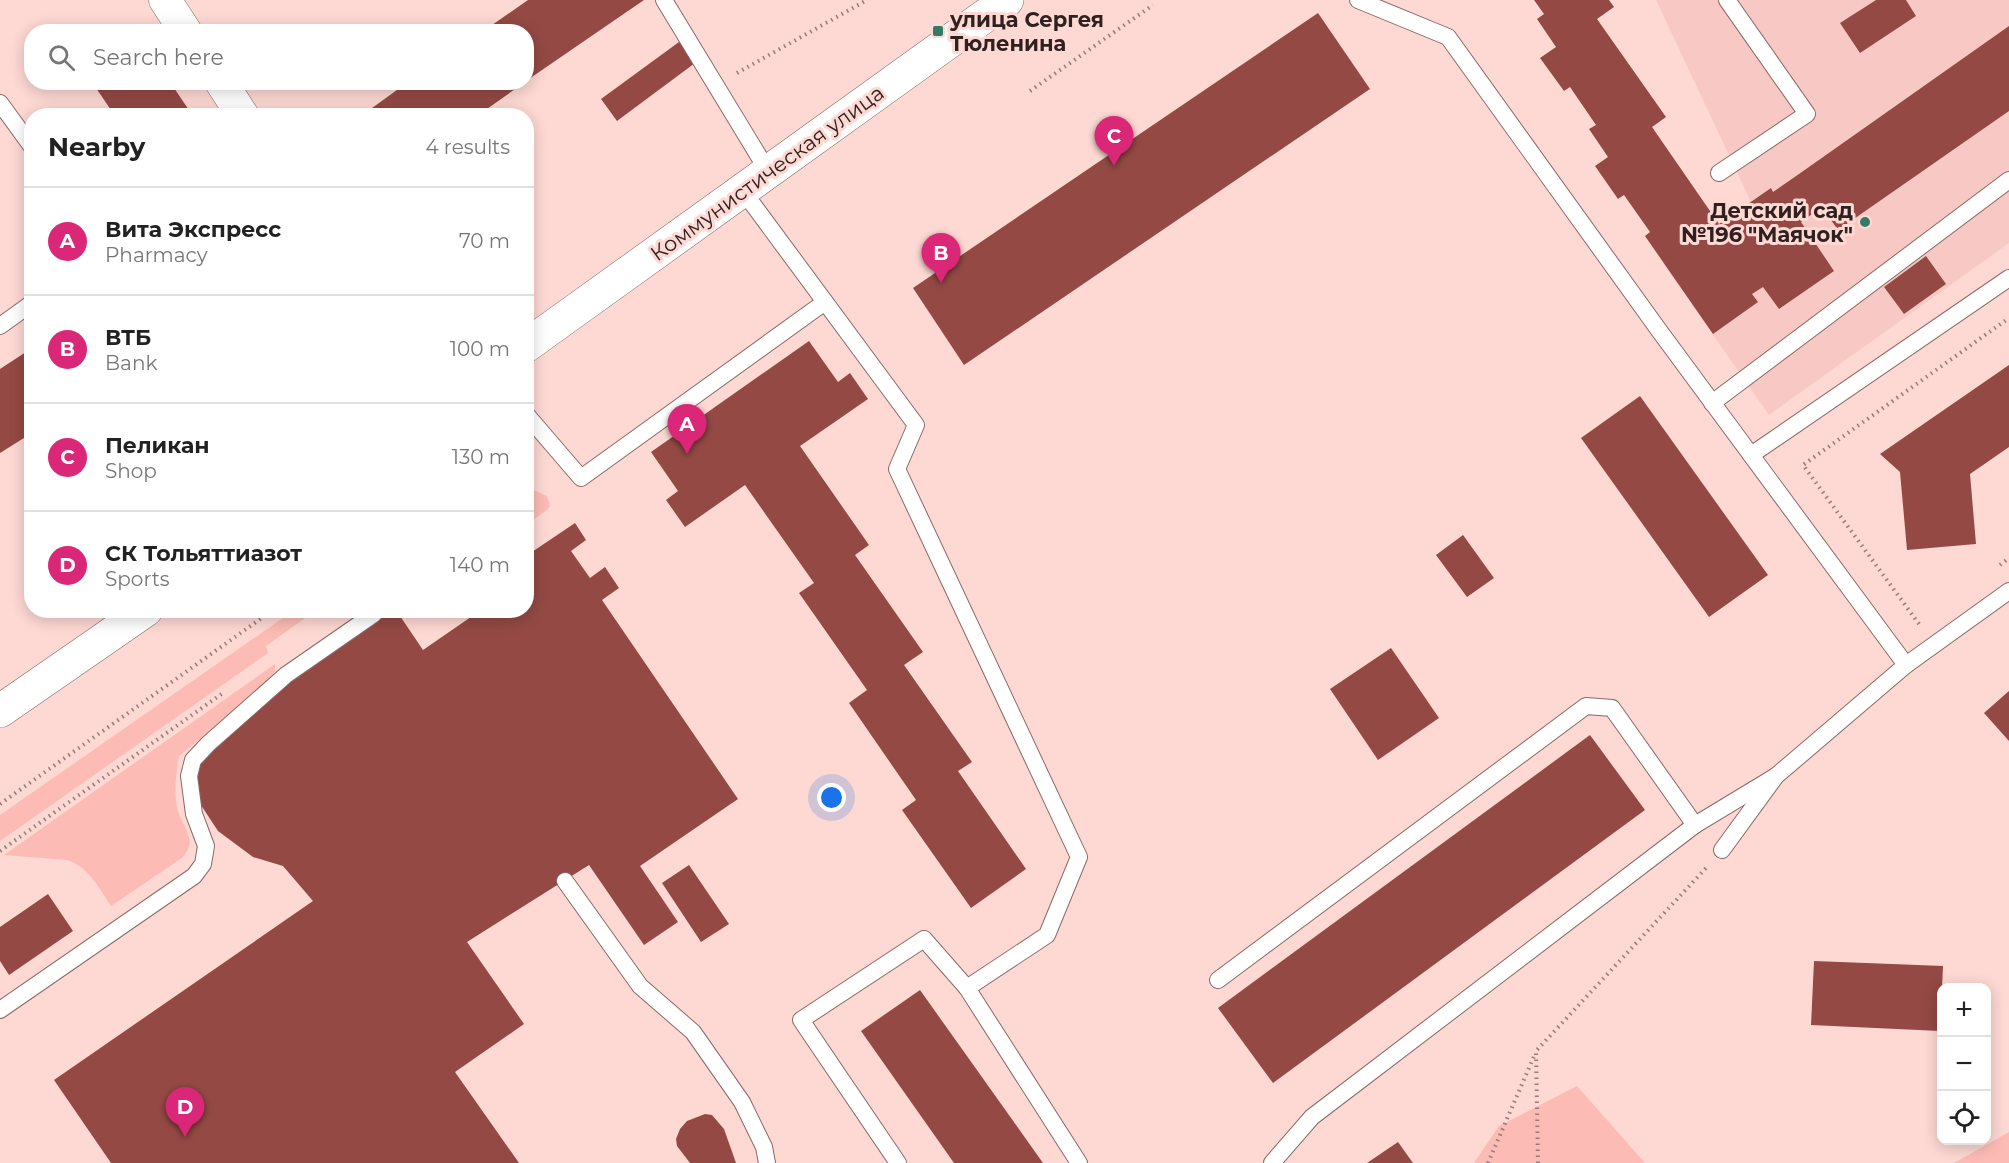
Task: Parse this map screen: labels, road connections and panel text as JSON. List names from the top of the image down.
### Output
{
  "streets": {
    "main road": ["Коммунистическая улица"]
  },
  "places": {
    "transit": ["улица Сергея Тюленина"],
    "other": ["Детский сад №196 \"Маячок\""]
  },
  "page": {
    "search": "Search here",
    "heading": ["Nearby", "4 results"],
    "pins": [
      "C",
      "B",
      "A",
      "D"
    ],
    "list": [
      {
        "mark": "A",
        "name": "Вита Экспресс",
        "note": "Pharmacy",
        "value": "70 m"
      },
      {
        "mark": "B",
        "name": "ВТБ",
        "note": "Bank",
        "value": "100 m"
      },
      {
        "mark": "C",
        "name": "Пеликан",
        "note": "Shop",
        "value": "130 m"
      },
      {
        "mark": "D",
        "name": "СК Тольяттиазот",
        "note": "Sports",
        "value": "140 m"
      }
    ],
    "map_buttons": ["+", "−"]
  }
}
